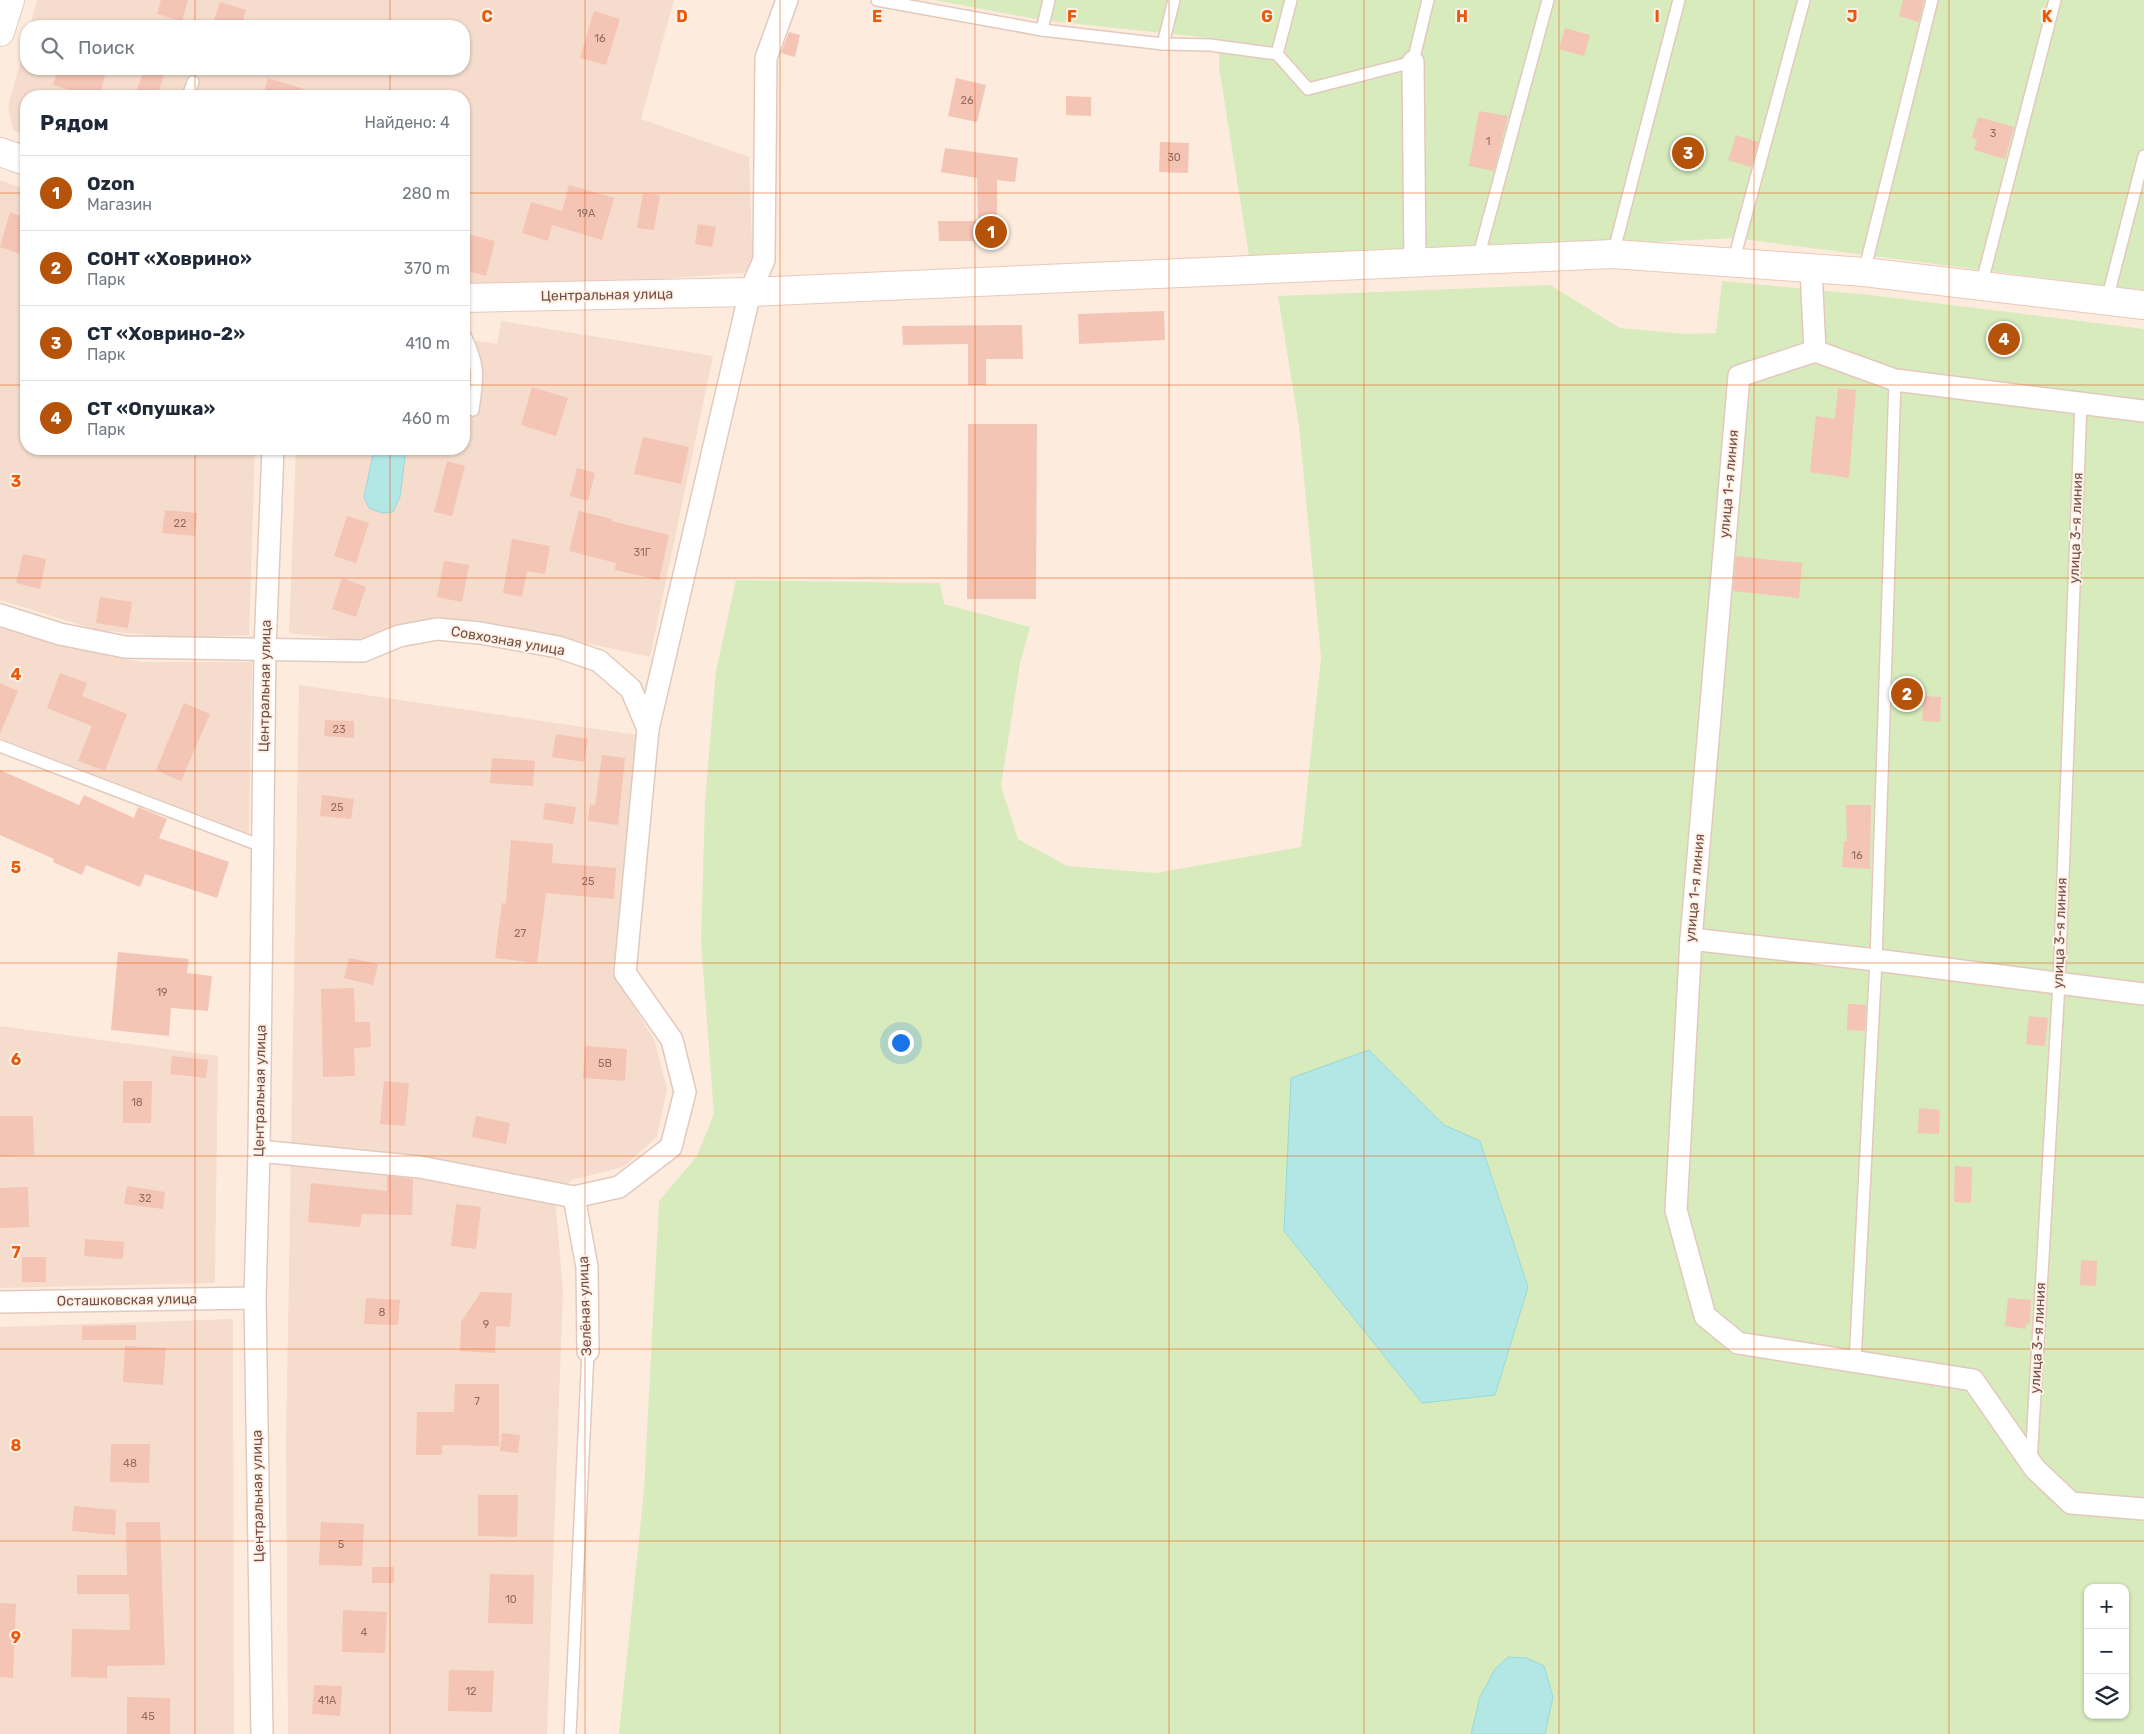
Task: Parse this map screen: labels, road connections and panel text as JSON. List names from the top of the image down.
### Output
{
  "streets": {
    "street": [
      "Центральная улица",
      "улица 1-я линия",
      "Совхозная улица",
      "Осташковская улица",
      "Зелёная улица"
    ],
    "lane": ["улица 3-я линия"]
  },
  "crossings": [
    ["Центральная улица", "Совхозная улица"],
    ["Центральная улица", "Осташковская улица"],
    ["улица 1-я линия", "улица 3-я линия"],
    ["Совхозная улица", "Зелёная улица"]
  ],
  "house_numbers": [
    "16",
    "26",
    "3",
    "1",
    "30",
    "19А",
    "22",
    "31Г",
    "23",
    "25",
    "16",
    "25",
    "27",
    "19",
    "5В",
    "18",
    "32",
    "8",
    "9",
    "7",
    "48",
    "5",
    "10",
    "4",
    "12",
    "41А",
    "45"
  ],
  "page": {
    "search": "Поиск",
    "heading": ["Рядом", "Найдено: 4"],
    "pins": [
      "3",
      "1",
      "4",
      "2"
    ],
    "list": [
      {
        "mark": "1",
        "name": "Ozon",
        "note": "Магазин",
        "value": "280 m"
      },
      {
        "mark": "2",
        "name": "СОНТ «Ховрино»",
        "note": "Парк",
        "value": "370 m"
      },
      {
        "mark": "3",
        "name": "СТ «Ховрино-2»",
        "note": "Парк",
        "value": "410 m"
      },
      {
        "mark": "4",
        "name": "СТ «Опушка»",
        "note": "Парк",
        "value": "460 m"
      }
    ],
    "map_buttons": ["+", "−"]
  },
  "grid": {
    "columns": [
      "C",
      "D",
      "E",
      "F",
      "G",
      "H",
      "I",
      "J",
      "K"
    ],
    "rows": [
      "3",
      "4",
      "5",
      "6",
      "7",
      "8",
      "9"
    ]
  }
}
